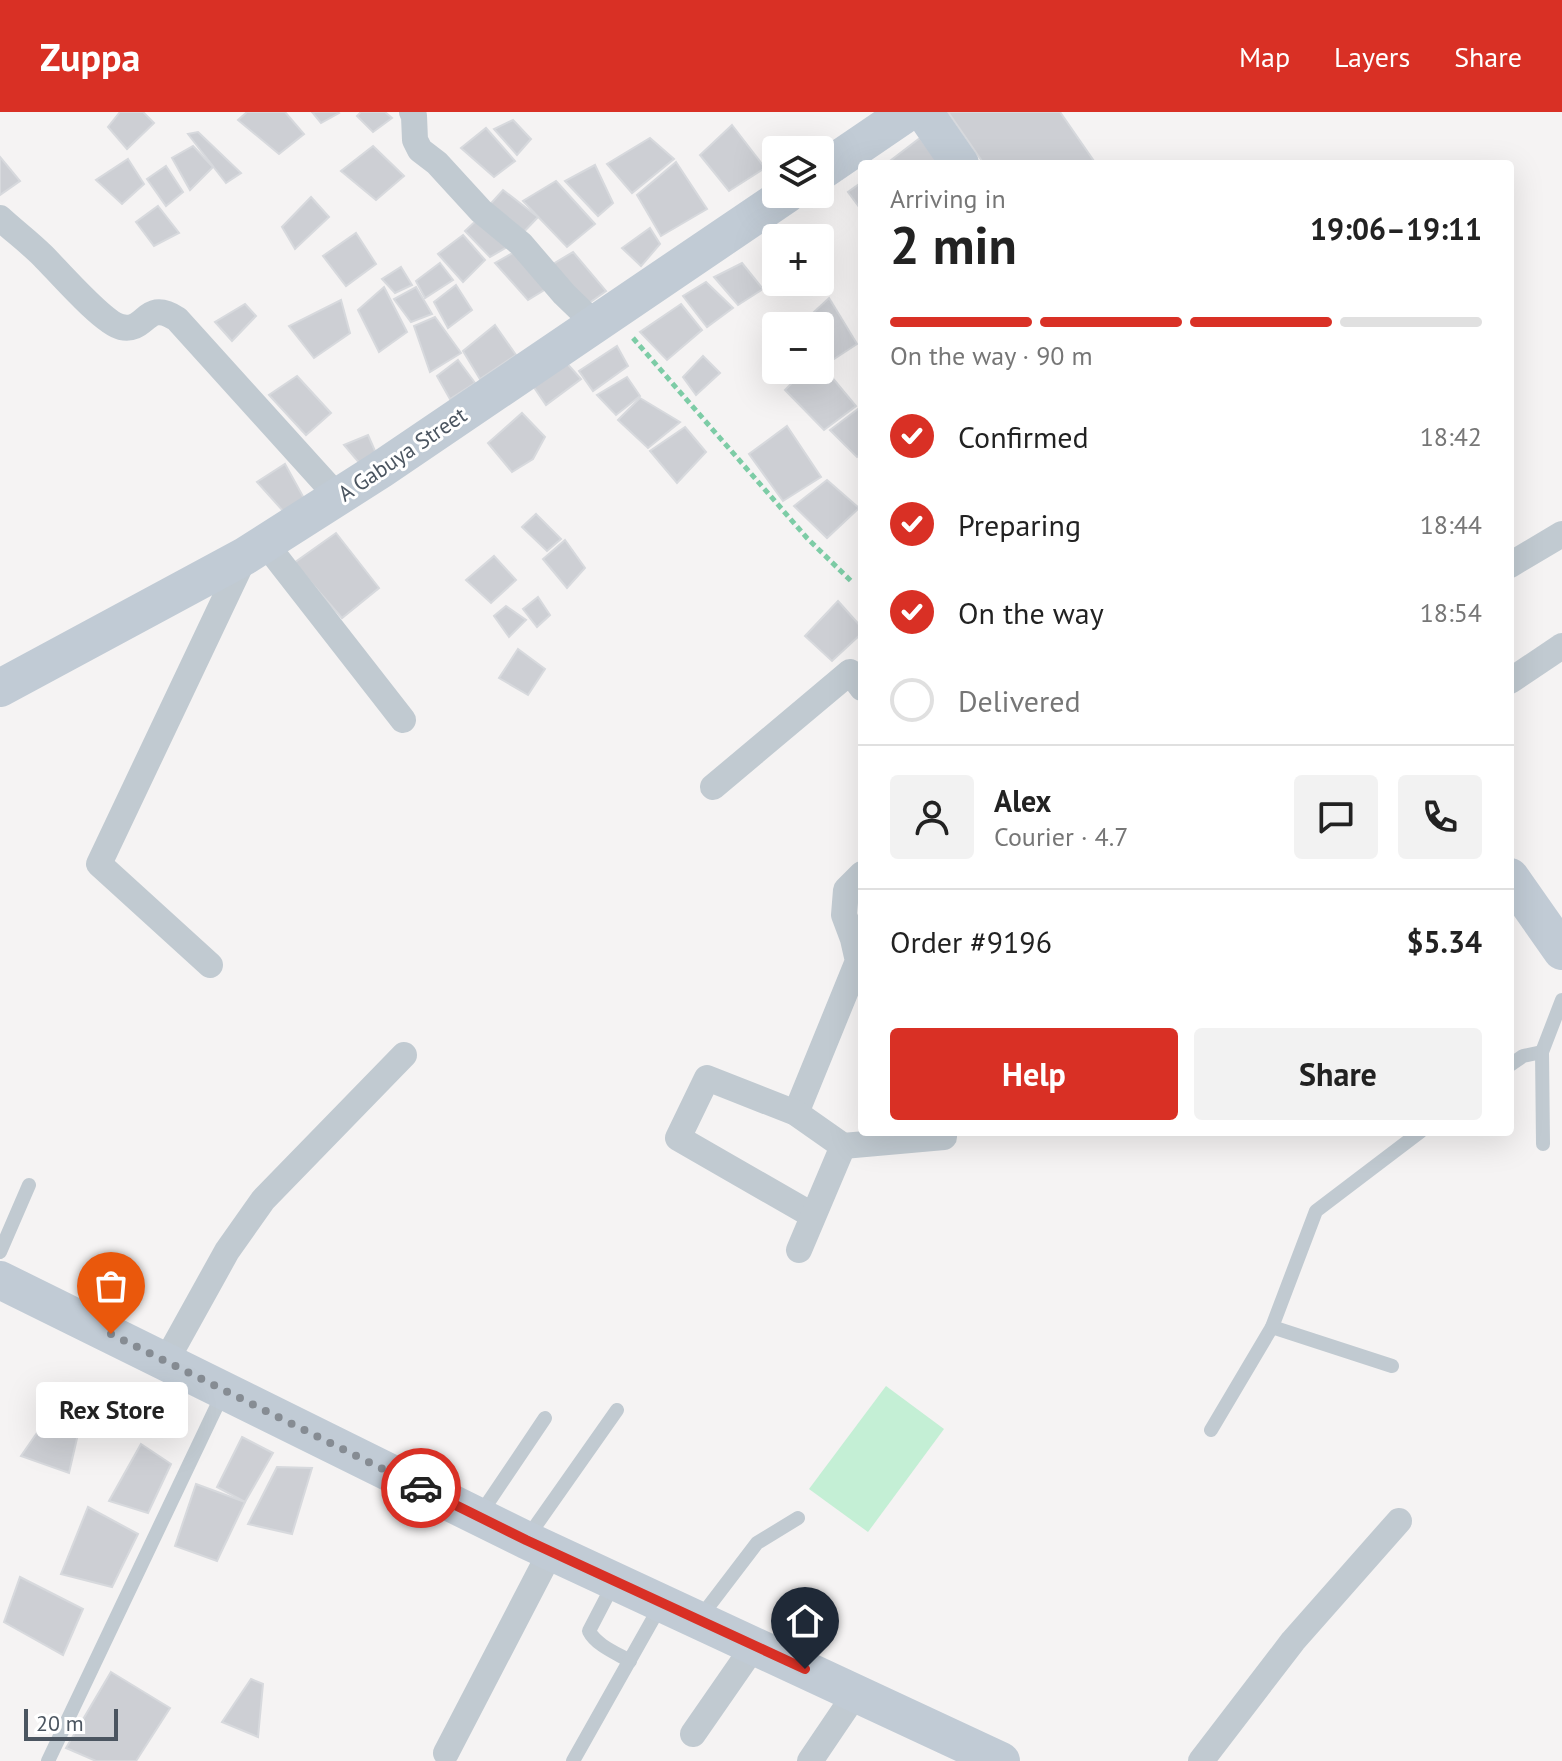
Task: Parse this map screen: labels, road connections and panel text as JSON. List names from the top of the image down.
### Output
{
  "streets": {
    "street": ["A Gabuya Street"]
  },
  "places": ["Rex Store"],
  "scale_bar": "20 m",
  "page": {
    "header": "Zuppa",
    "nav": ["Map", "Layers", "Share"],
    "map_buttons": ["+", "−"],
    "heading": ["2 min", "Arriving in", "19:06–19:11"],
    "panel": [
      "Alex",
      "Courier · 4.7",
      "Order #9196",
      "$5.34"
    ],
    "bar": "On the way · 90 m",
    "list": [
      ["Confirmed", "18:42"],
      ["Preparing", "18:44"],
      ["On the way", "18:54"],
      "Delivered"
    ],
    "buttons": ["Help", "Share"],
    "bubble": "Rex Store",
    "scale": "20 m"
  }
}
